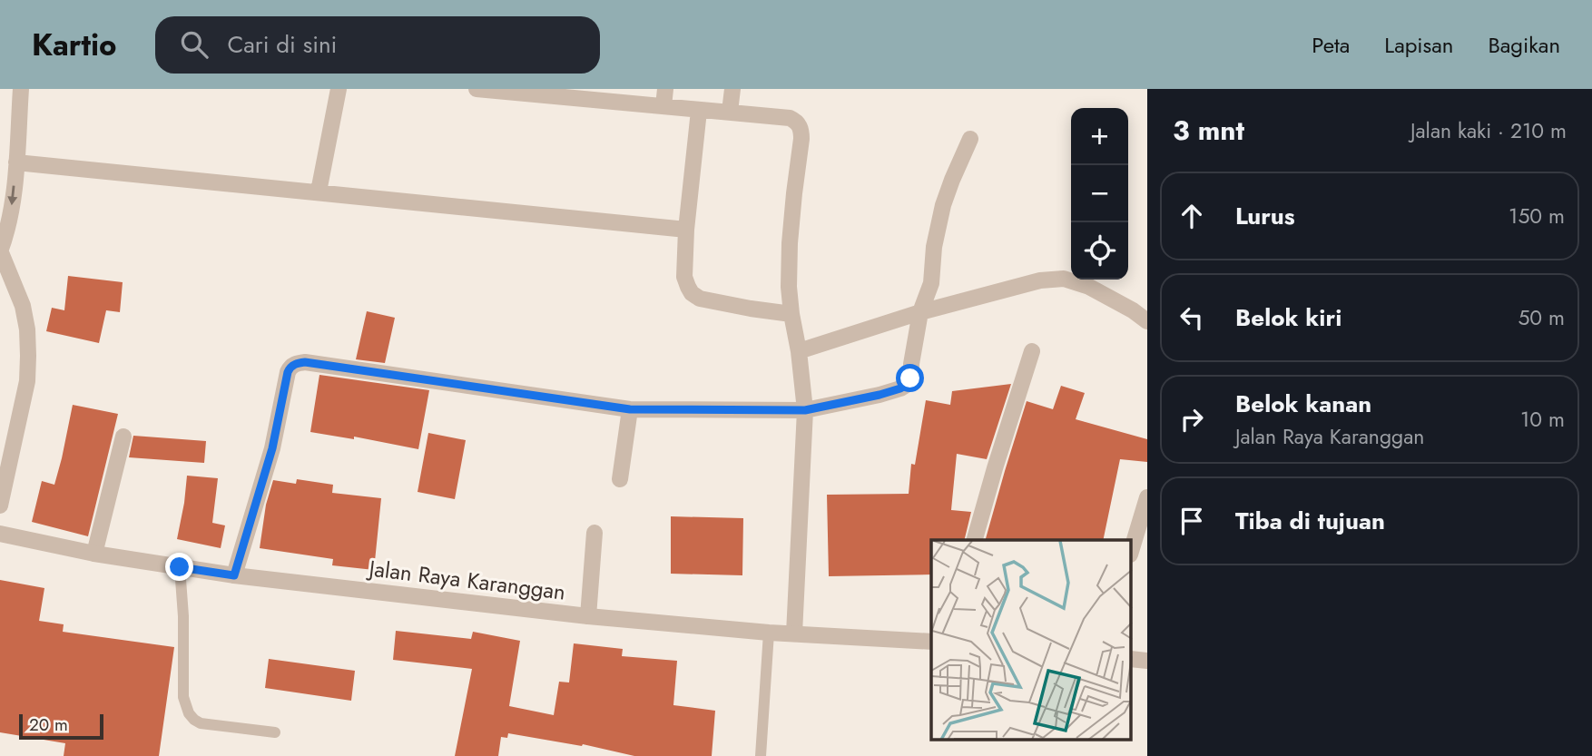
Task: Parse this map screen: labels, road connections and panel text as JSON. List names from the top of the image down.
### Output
{
  "streets": {
    "street": ["Jalan Raya Karanggan"]
  },
  "scale_bar": "20 m",
  "page": {
    "header": "Kartio",
    "search": "Cari di sini",
    "nav": ["Peta", "Lapisan", "Bagikan"],
    "heading": ["3 mnt", "Jalan kaki · 210 m"],
    "map_buttons": ["+", "−"],
    "list": [
      ["Lurus", "150 m"],
      ["Belok kiri", "50 m"],
      ["Belok kanan", "Jalan Raya Karanggan", "10 m"],
      "Tiba di tujuan"
    ],
    "scale": "20 m"
  }
}
